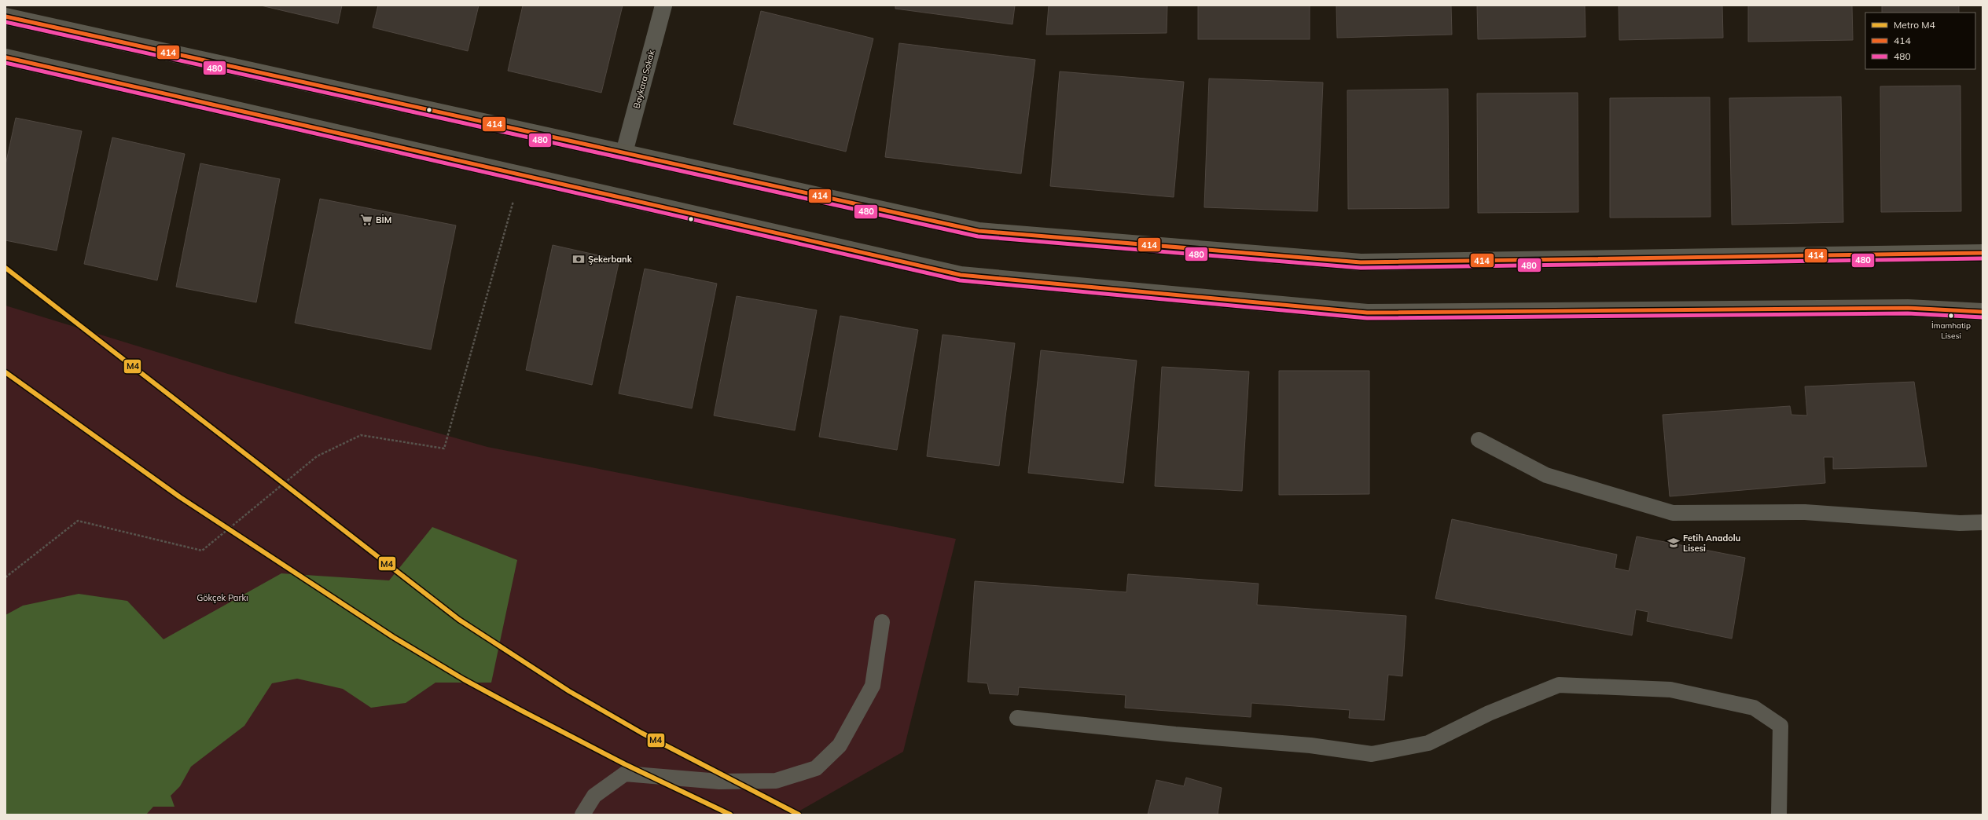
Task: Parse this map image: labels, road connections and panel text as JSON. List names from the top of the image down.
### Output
{
  "streets": {
    "street": ["Baykara Sokak"]
  },
  "parks": ["Gökçek Parkı"],
  "places": {
    "supermarket": ["BİM"],
    "bank": ["Şekerbank"],
    "other": ["İmamhatip Lisesi"],
    "school or university": ["Fetih Anadolu Lisesi"]
  },
  "lines": ["transit line 414", "transit line 480", "metro line M4"],
  "legend": ["Metro M4", "414", "480"]
}
